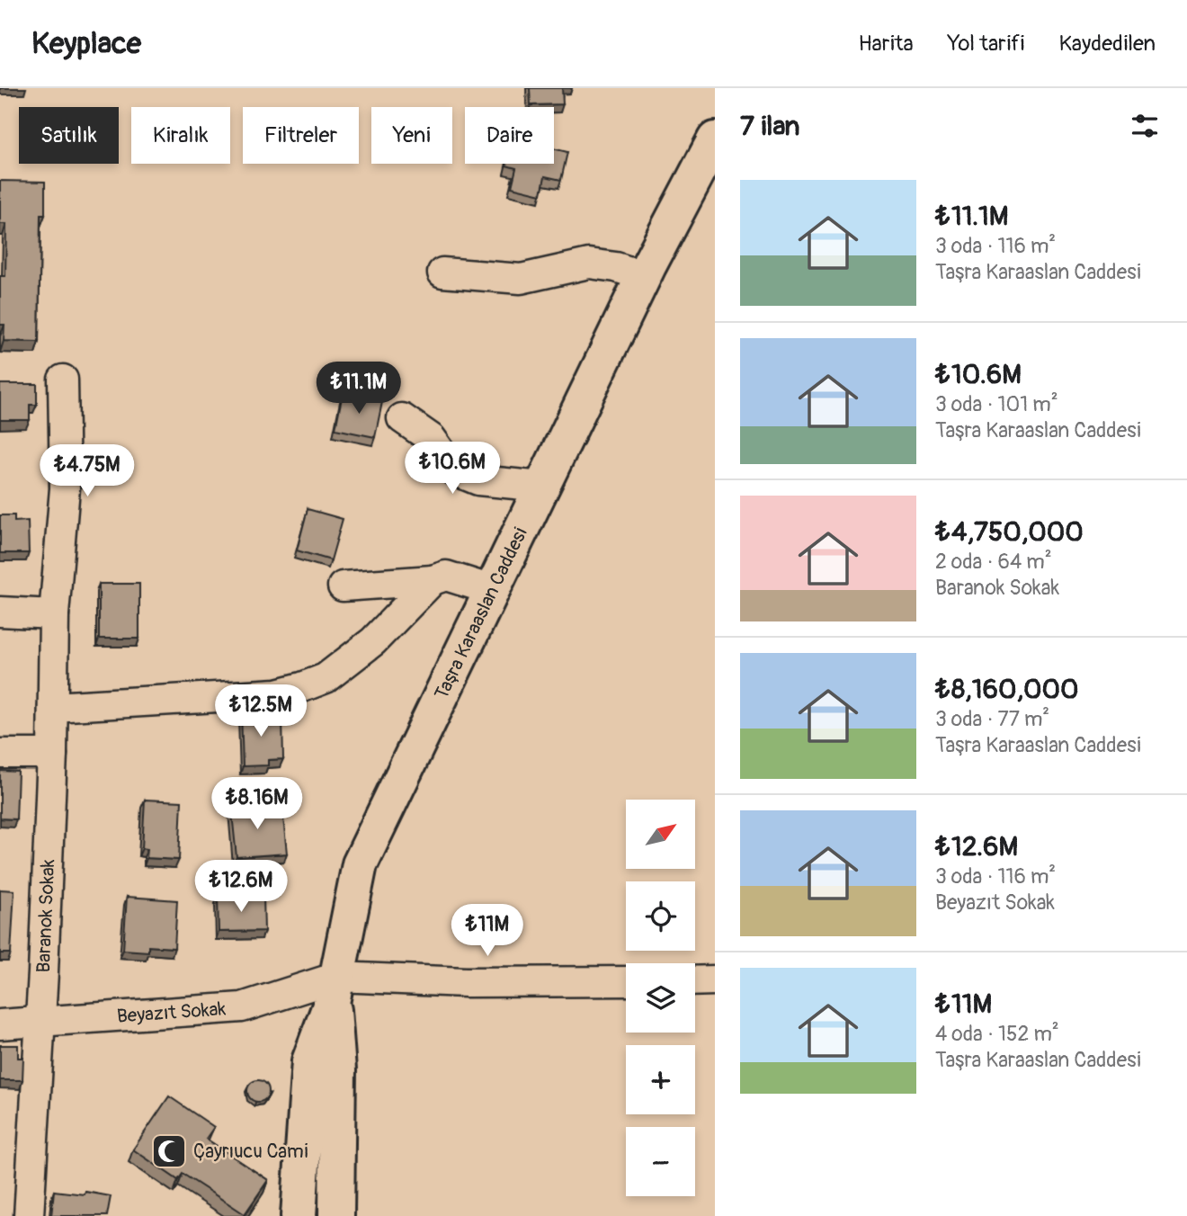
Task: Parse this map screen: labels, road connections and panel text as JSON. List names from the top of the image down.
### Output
{
  "streets": {
    "street": ["Taşra Karaaslan Caddesi", "Baranok Sokak", "Beyazıt Sokak"]
  },
  "crossings": [
    ["Taşra Karaaslan Caddesi", "Beyazıt Sokak"],
    ["Baranok Sokak", "Beyazıt Sokak"]
  ],
  "places": {
    "mosque": ["Çayrıucu Cami"]
  },
  "north": "top right",
  "page": {
    "header": "Keyplace",
    "nav": ["Harita", "Yol tarifi", "Kaydedilen"],
    "heading": "7 ilan",
    "chip": [
      "Satılık",
      "Kiralık",
      "Filtreler",
      "Yeni",
      "Daire"
    ],
    "list": [
      {
        "name": "₺11.1M",
        "note": "3 oda · 116 m² · Taşra Karaaslan Caddesi"
      },
      {
        "name": "₺10.6M",
        "note": "3 oda · 101 m² · Taşra Karaaslan Caddesi"
      },
      {
        "name": "₺4,750,000",
        "note": "2 oda · 64 m² · Baranok Sokak"
      },
      {
        "name": "₺8,160,000",
        "note": "3 oda · 77 m² · Taşra Karaaslan Caddesi"
      },
      {
        "name": "₺12.6M",
        "note": "3 oda · 116 m² · Beyazıt Sokak"
      },
      {
        "name": "₺11M",
        "note": "4 oda · 152 m² · Taşra Karaaslan Caddesi"
      }
    ],
    "price": [
      "₺11.1M",
      "₺10.6M",
      "₺4.75M",
      "₺12.5M",
      "₺8.16M",
      "₺12.6M",
      "₺11M"
    ],
    "map_buttons": ["+", "−"]
  }
}
